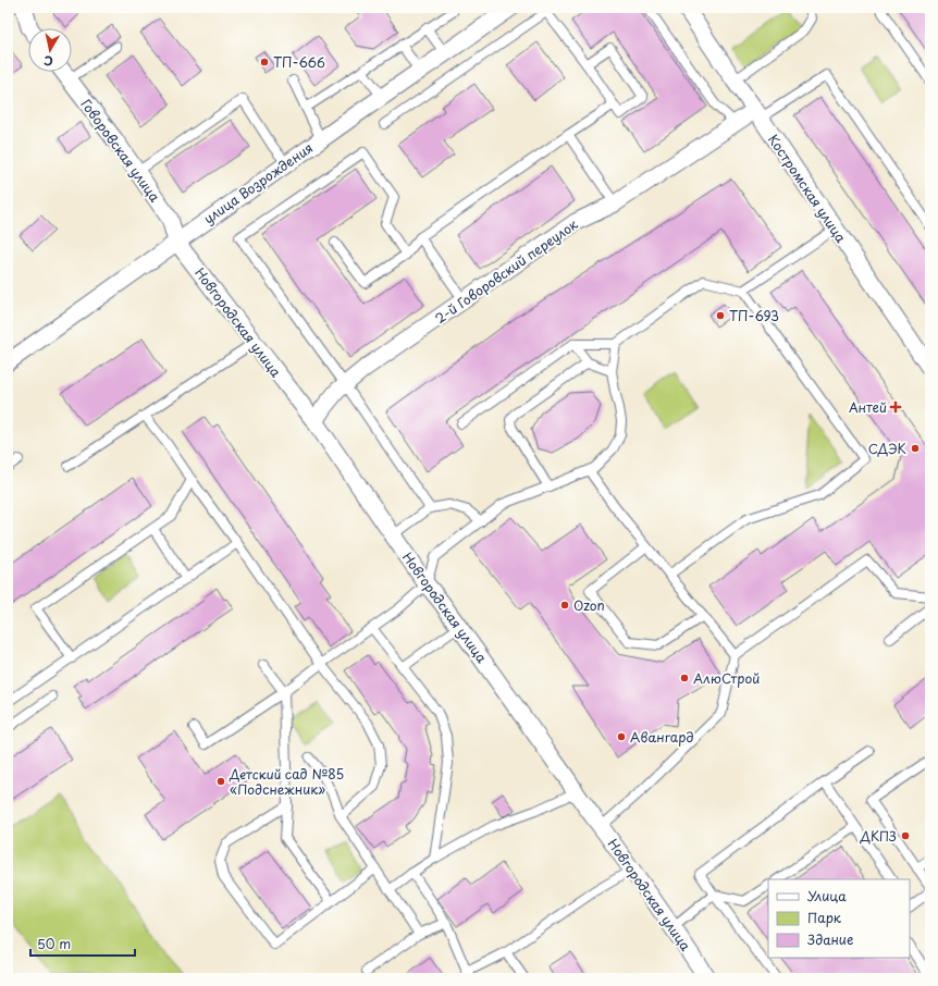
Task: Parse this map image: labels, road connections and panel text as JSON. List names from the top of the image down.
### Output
{
  "streets": {
    "street": [
      "Говоровская улица",
      "улица Возрождения",
      "Костромская улица",
      "2-й Говоровский переулок",
      "Новгородская улица"
    ]
  },
  "crossings": [
    ["Говоровская улица", "улица Возрождения"],
    ["Говоровская улица", "Новгородская улица"],
    ["улица Возрождения", "Новгородская улица"],
    ["Костромская улица", "2-й Говоровский переулок"],
    ["2-й Говоровский переулок", "Новгородская улица"]
  ],
  "places": {
    "other": [
      "ТП-666",
      "ТП-693",
      "СДЭК",
      "Ozon",
      "АлюСтрой",
      "Авангард",
      "Детский сад №85 «Подснежник»",
      "ДКПЗ"
    ],
    "health": ["Антей"]
  },
  "legend": ["Улица", "Парк", "Здание"],
  "scale_bar": "50 m",
  "north": "bottom"
}
